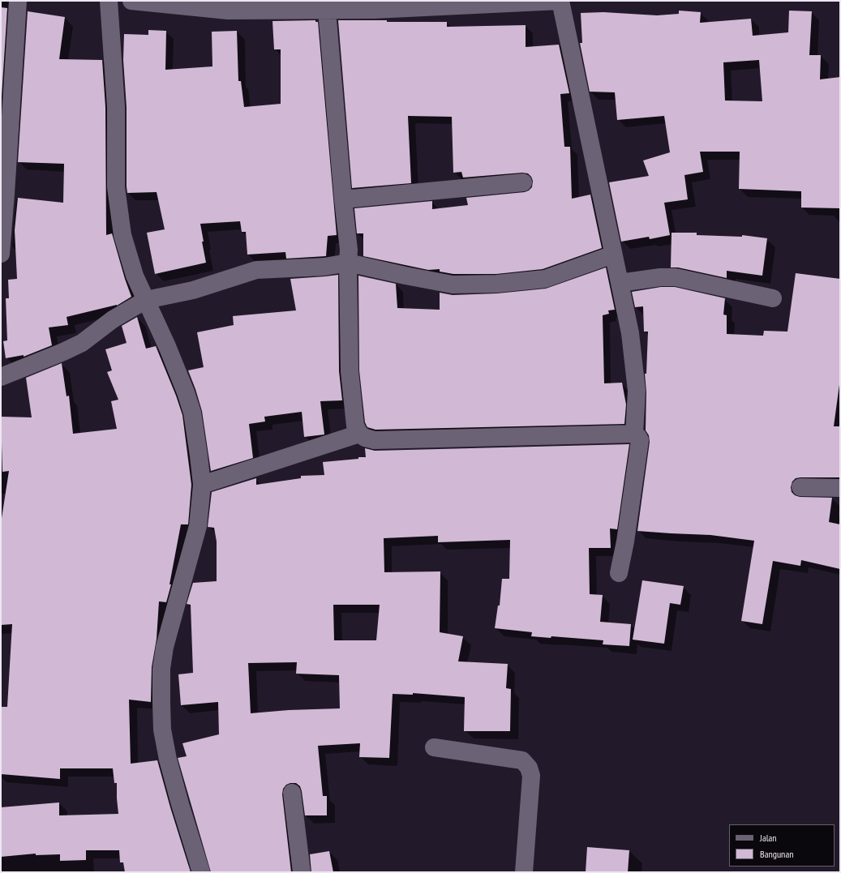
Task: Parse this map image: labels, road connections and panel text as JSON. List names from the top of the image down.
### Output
{
  "legend": ["Jalan", "Bangunan"]
}
